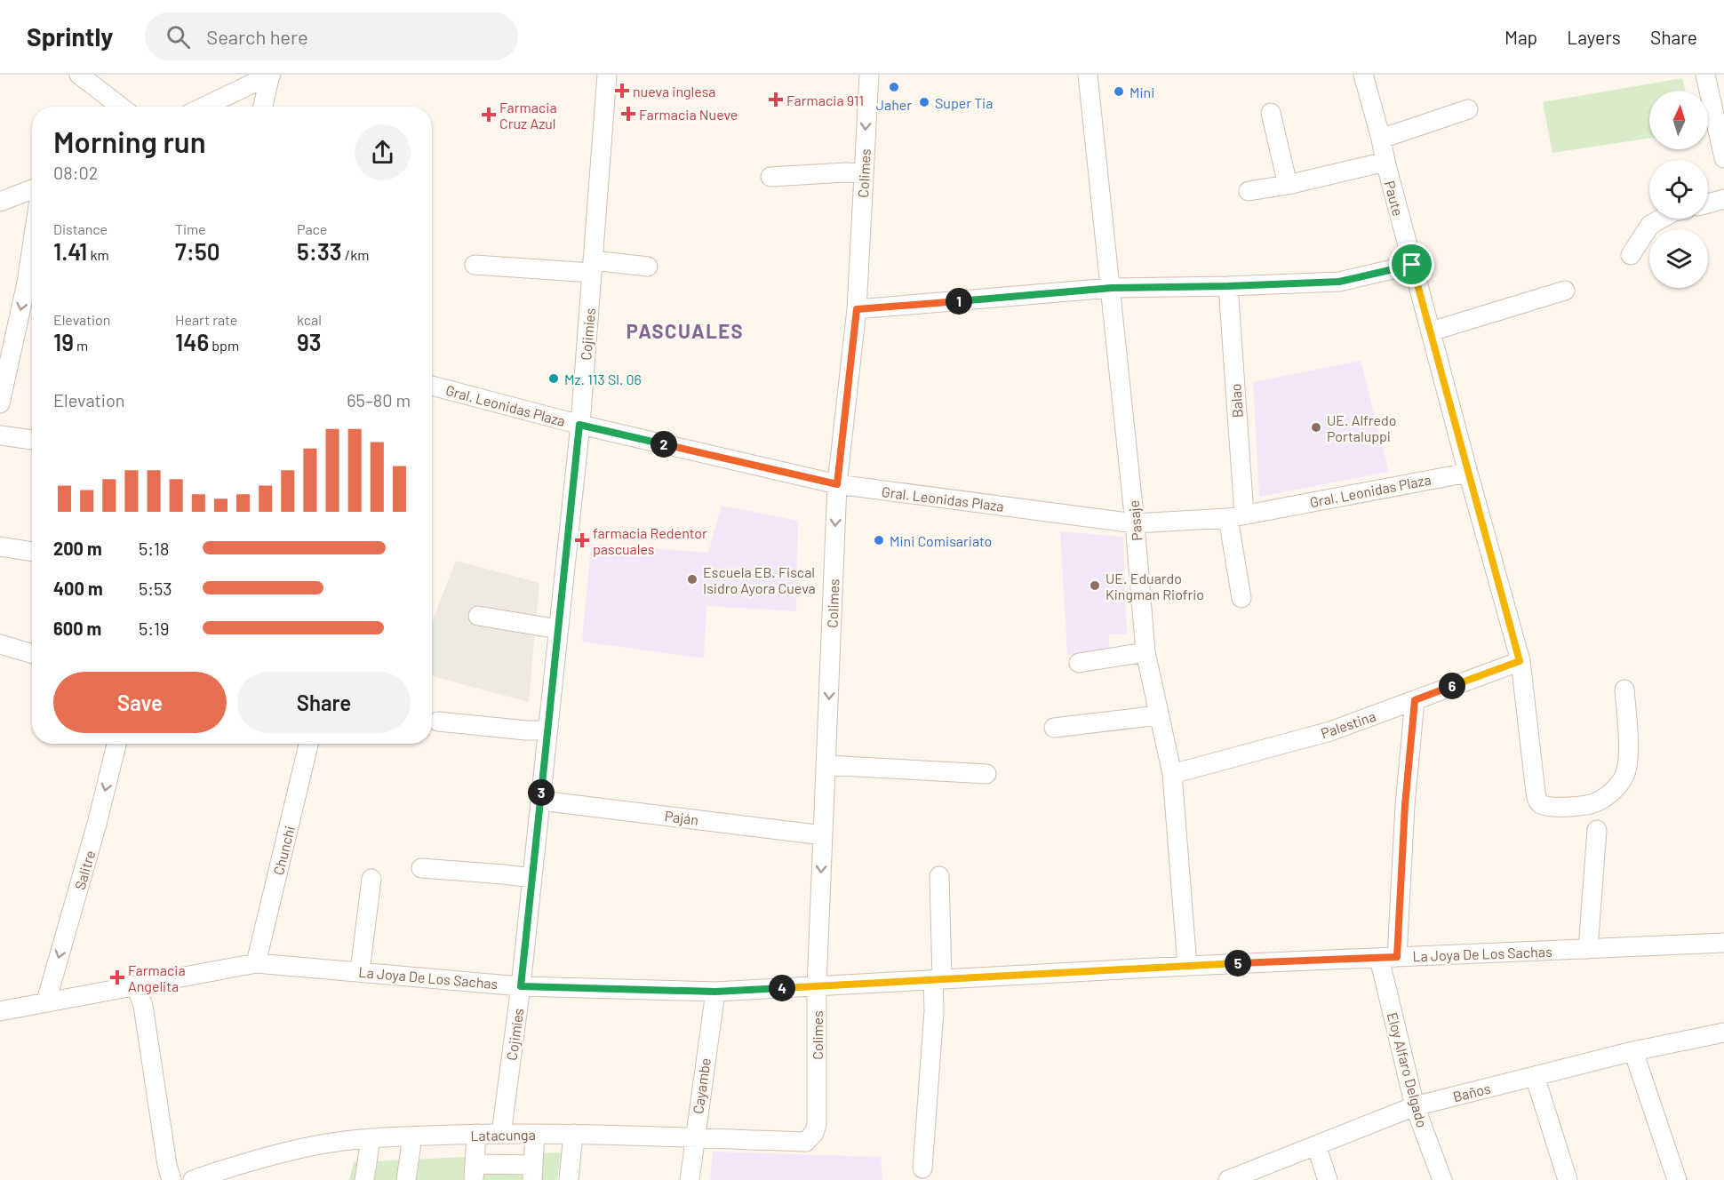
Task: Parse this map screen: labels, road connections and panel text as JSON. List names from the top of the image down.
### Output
{
  "streets": {
    "street": [
      "Colimes",
      "Paute",
      "Cojimíes",
      "Balao",
      "Gral. Leonidas Plaza",
      "Pasaje",
      "Palestina",
      "Paján",
      "Chunchi",
      "Salitre",
      "La Joya De Los Sachas",
      "Eloy Alfaro Delgado",
      "Cayambe",
      "Baños",
      "Latacunga"
    ]
  },
  "crossings": [
    ["Colimes", "Gral. Leonidas Plaza"],
    ["Colimes", "Paján"],
    ["Colimes", "La Joya De Los Sachas"],
    ["Colimes", "Latacunga"],
    ["Paute", "Gral. Leonidas Plaza"],
    ["Paute", "Palestina"],
    ["Cojimíes", "Gral. Leonidas Plaza"],
    ["Cojimíes", "Paján"],
    ["Cojimíes", "La Joya De Los Sachas"],
    ["Cojimíes", "Latacunga"],
    ["Balao", "Gral. Leonidas Plaza"],
    ["Gral. Leonidas Plaza", "Pasaje"],
    ["Pasaje", "Palestina"],
    ["Pasaje", "La Joya De Los Sachas"],
    ["Palestina", "Eloy Alfaro Delgado"],
    ["Chunchi", "La Joya De Los Sachas"],
    ["Salitre", "La Joya De Los Sachas"],
    ["La Joya De Los Sachas", "Eloy Alfaro Delgado"],
    ["La Joya De Los Sachas", "Cayambe"],
    ["Eloy Alfaro Delgado", "Baños"],
    ["Cayambe", "Latacunga"]
  ],
  "one_way": ["Colimes", "Salitre"],
  "districts": ["PASCUALES"],
  "places": {
    "other": [
      "Jaher",
      "Mini",
      "Super Tia",
      "Mz. 113 Sl. 06",
      "UE. Alfredo Portaluppi",
      "Mini Comisariato",
      "Escuela EB. Fiscal Isidro Ayora Cueva",
      "UE. Eduardo Kingman Riofrio"
    ],
    "health": [
      "nueva inglesa",
      "Farmacia 911",
      "Farmacia Nueve",
      "Farmacia Cruz Azul",
      "farmacia Redentor pascuales",
      "Farmacia Angelita"
    ]
  },
  "north": "top",
  "page": {
    "header": "Sprintly",
    "search": "Search here",
    "nav": ["Map", "Layers", "Share"],
    "heading": ["Morning run", "08:02"],
    "stats": [
      ["Distance", "1.41 km"],
      ["Time", "7:50"],
      ["Pace", "5:33 /km"],
      ["Elevation", "19 m"],
      ["Heart rate", "146 bpm"],
      ["kcal", "93"]
    ],
    "pins": [
      "1",
      "2",
      "6",
      "3",
      "5",
      "4"
    ],
    "chart": ["Elevation", "65–80 m"],
    "list": [
      {
        "name": "200 m",
        "note": "5:18"
      },
      {
        "name": "400 m",
        "note": "5:53"
      },
      {
        "name": "600 m",
        "note": "5:19"
      }
    ],
    "buttons": ["Save", "Share"]
  }
}
